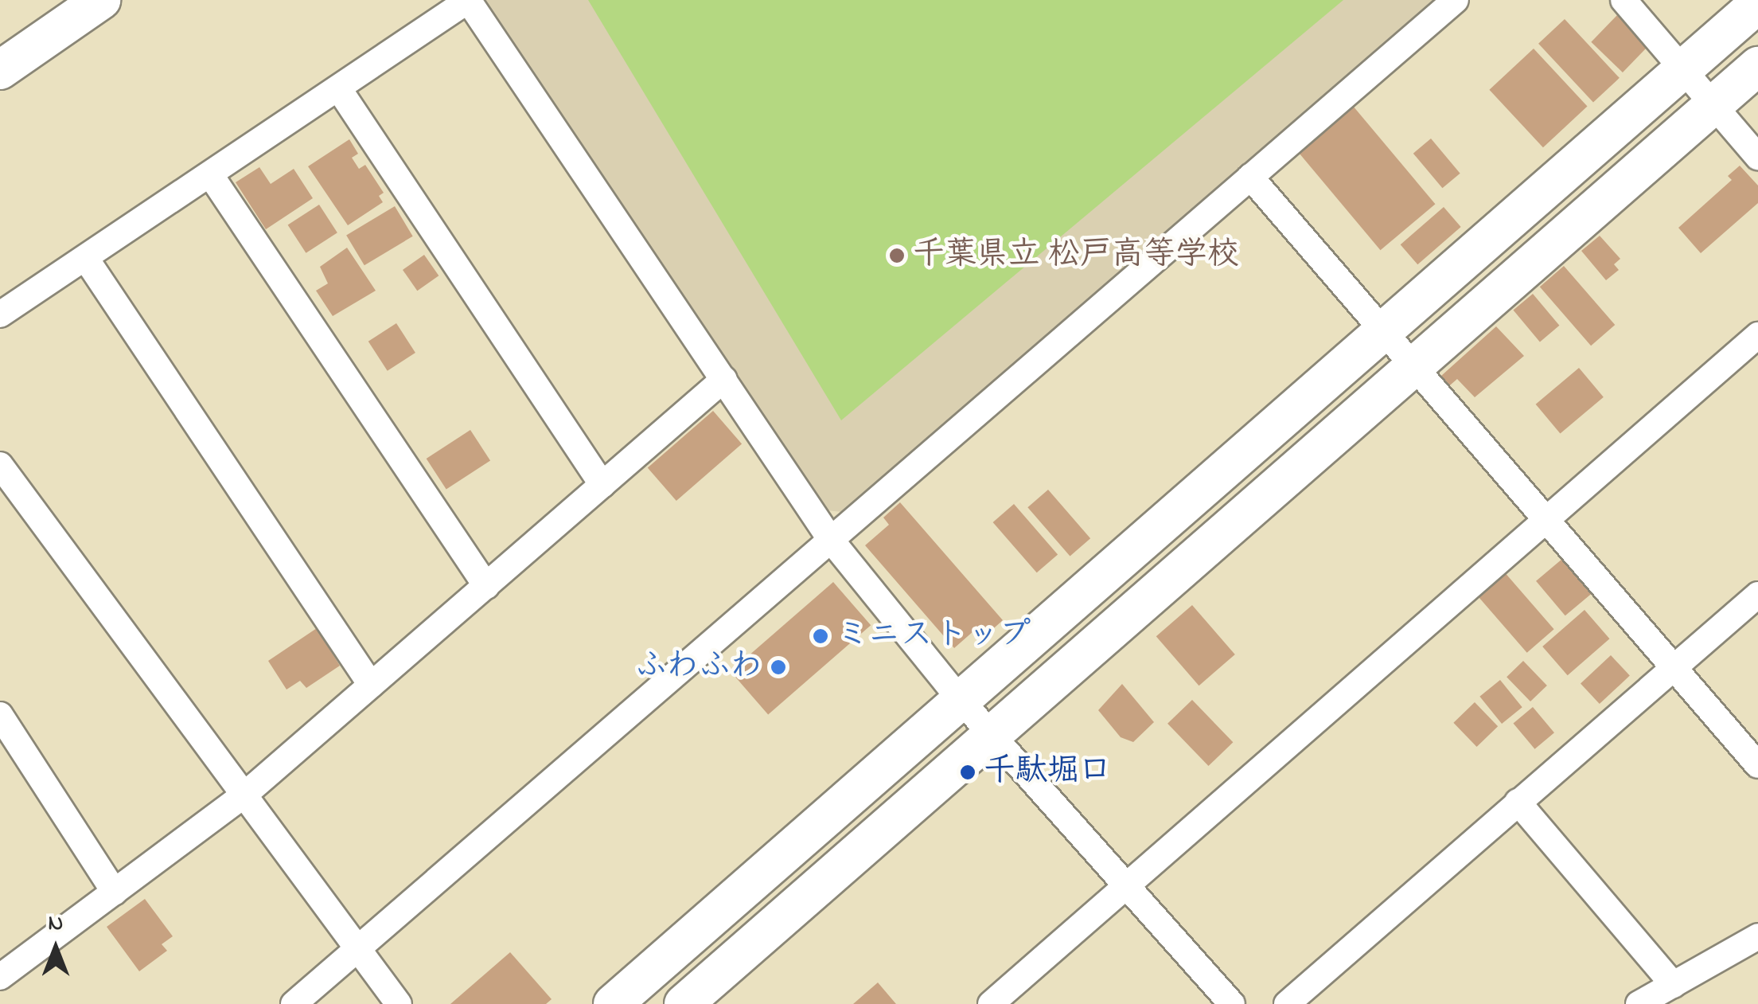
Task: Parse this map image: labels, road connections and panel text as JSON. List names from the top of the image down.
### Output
{
  "places": [
    "千葉県立 松戸高等学校",
    "ミニストップ",
    "ふわふわ",
    "千駄堀口"
  ],
  "north": "top"
}
